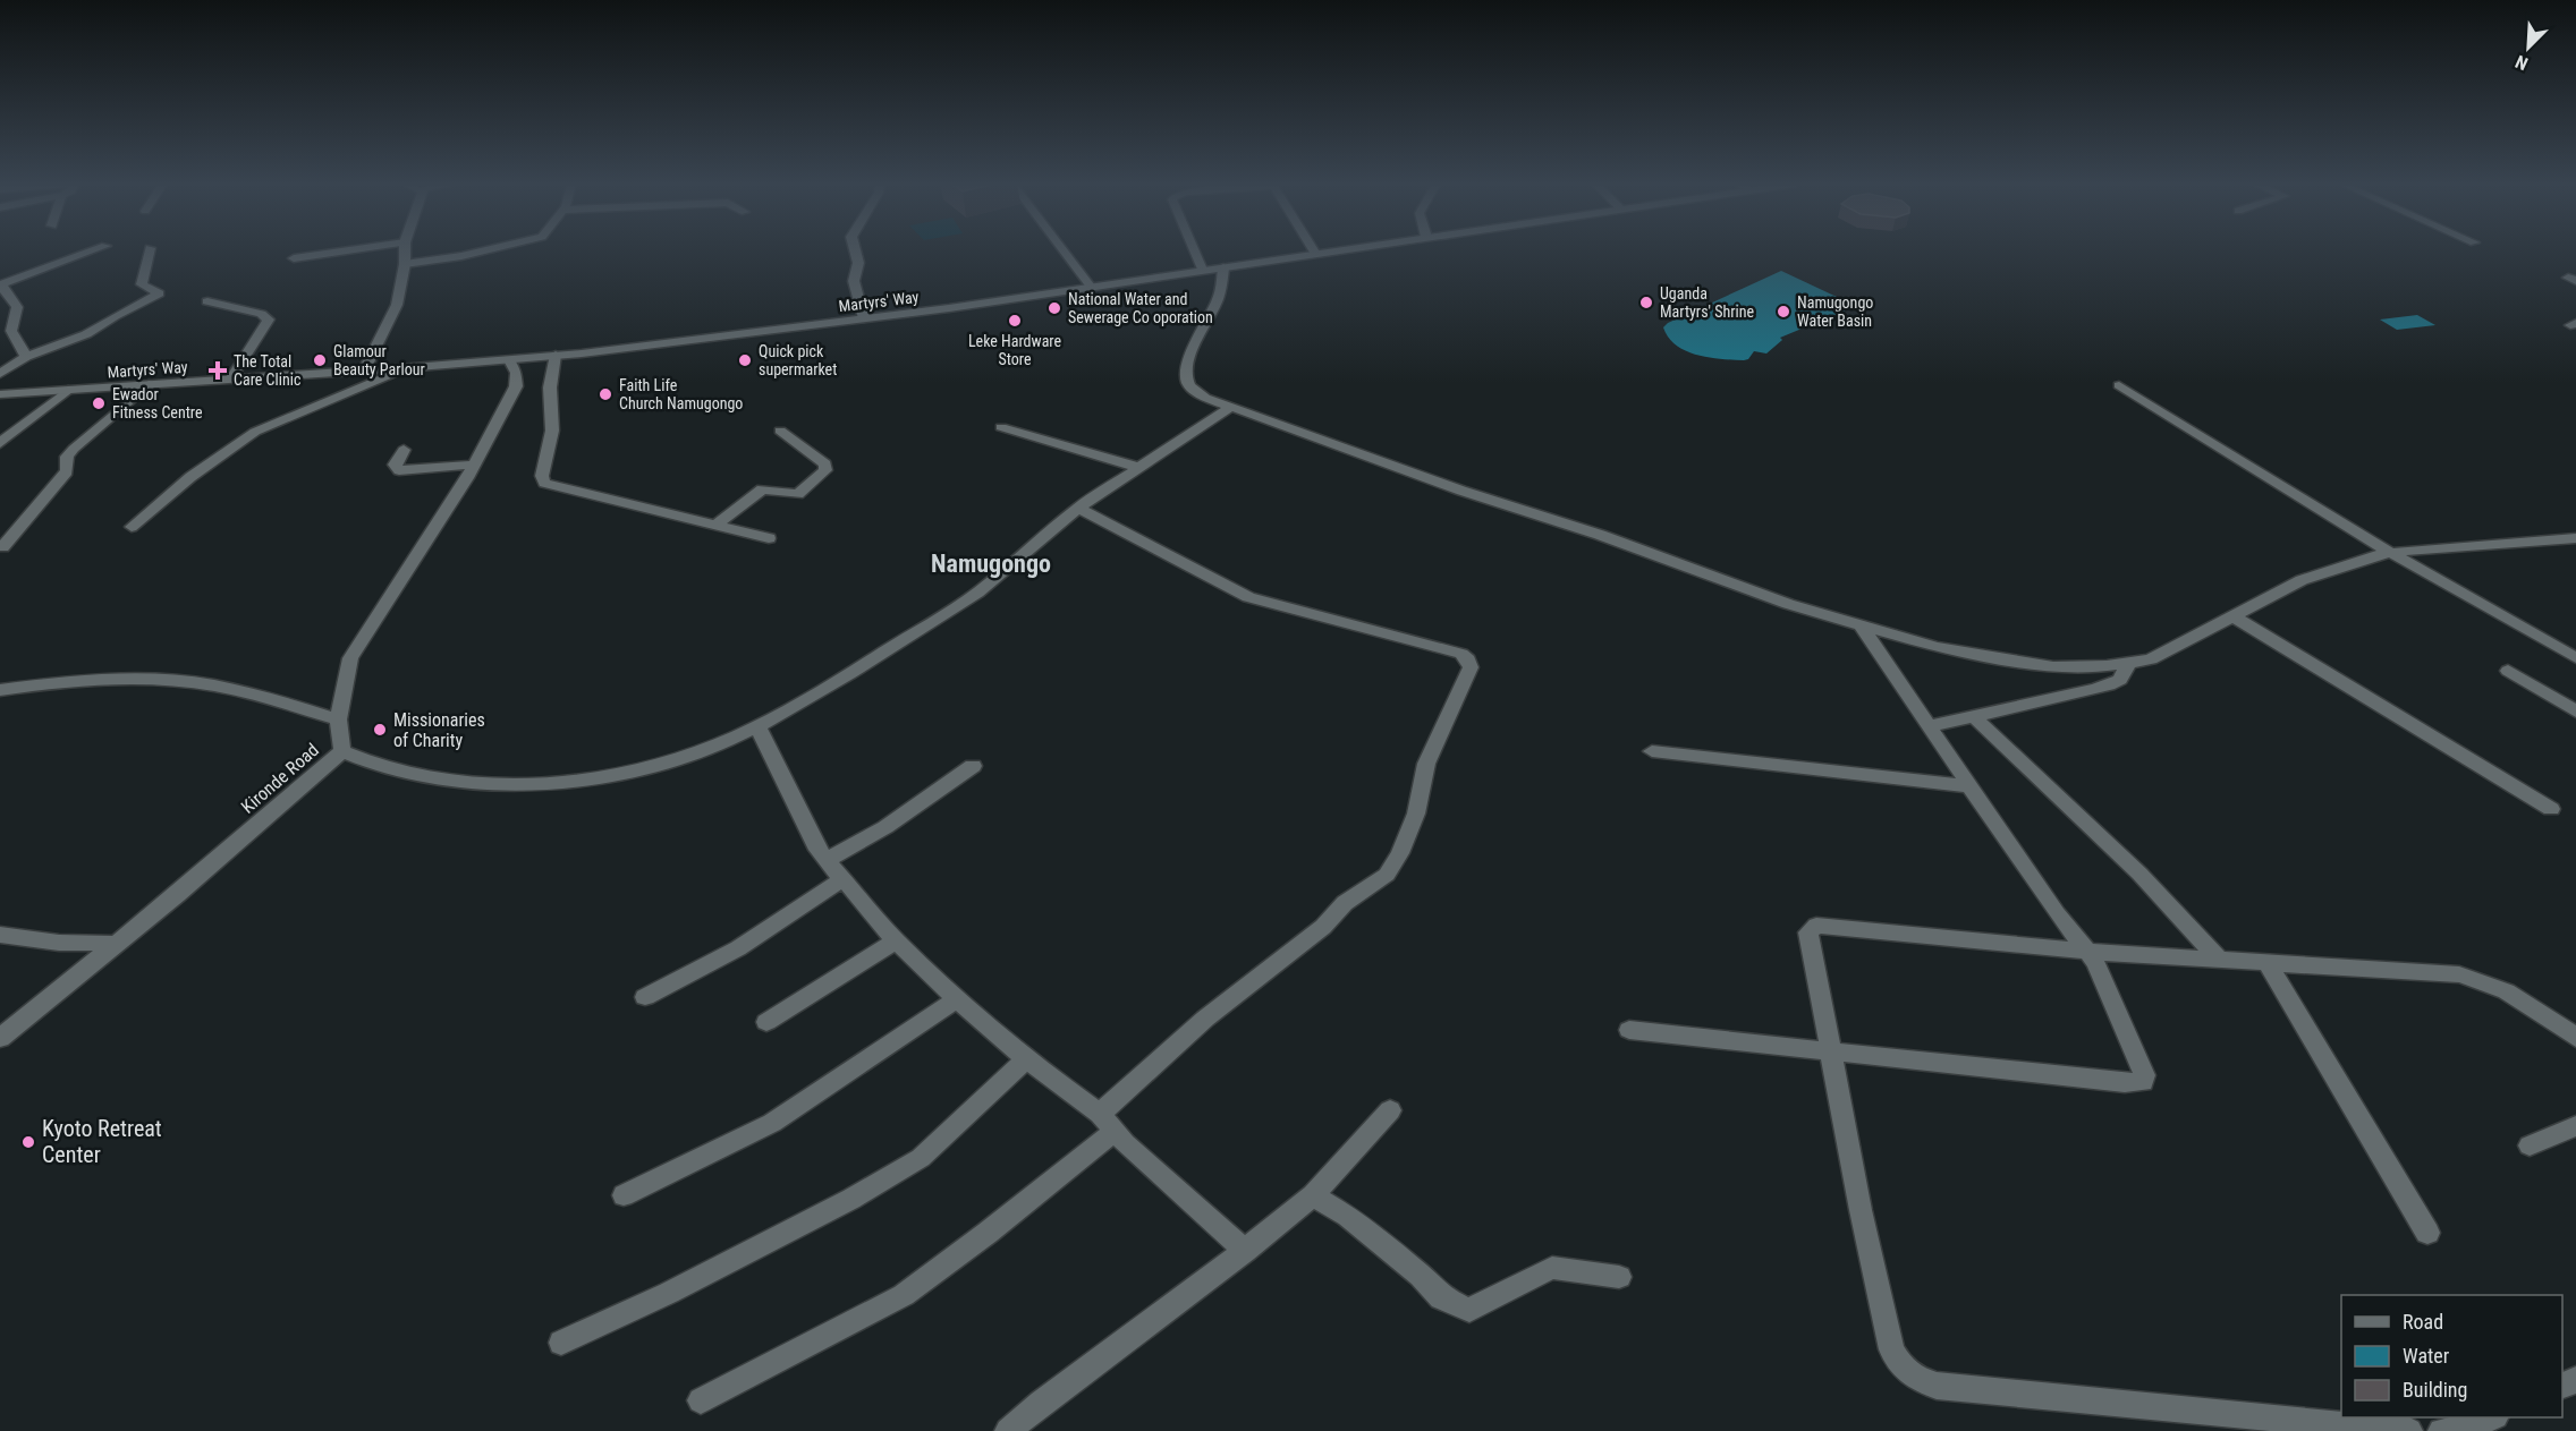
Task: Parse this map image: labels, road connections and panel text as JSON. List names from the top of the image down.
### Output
{
  "streets": {
    "street": ["Martyrs' Way", "Kironde Road"]
  },
  "crossings": [
    ["Martyrs' Way", "Kironde Road"]
  ],
  "districts": ["Namugongo"],
  "places": {
    "other": [
      "Uganda Martyrs' Shrine",
      "National Water and Sewerage Co oporation",
      "Namugongo Water Basin",
      "Leke Hardware Store",
      "Glamour Beauty Parlour",
      "Quick pick supermarket",
      "Faith Life Church Namugongo",
      "Ewador Fitness Centre",
      "Missionaries of Charity",
      "Kyoto Retreat Center"
    ],
    "health": ["The Total Care Clinic"]
  },
  "legend": ["Road", "Water", "Building"],
  "north": "bottom left"
}
